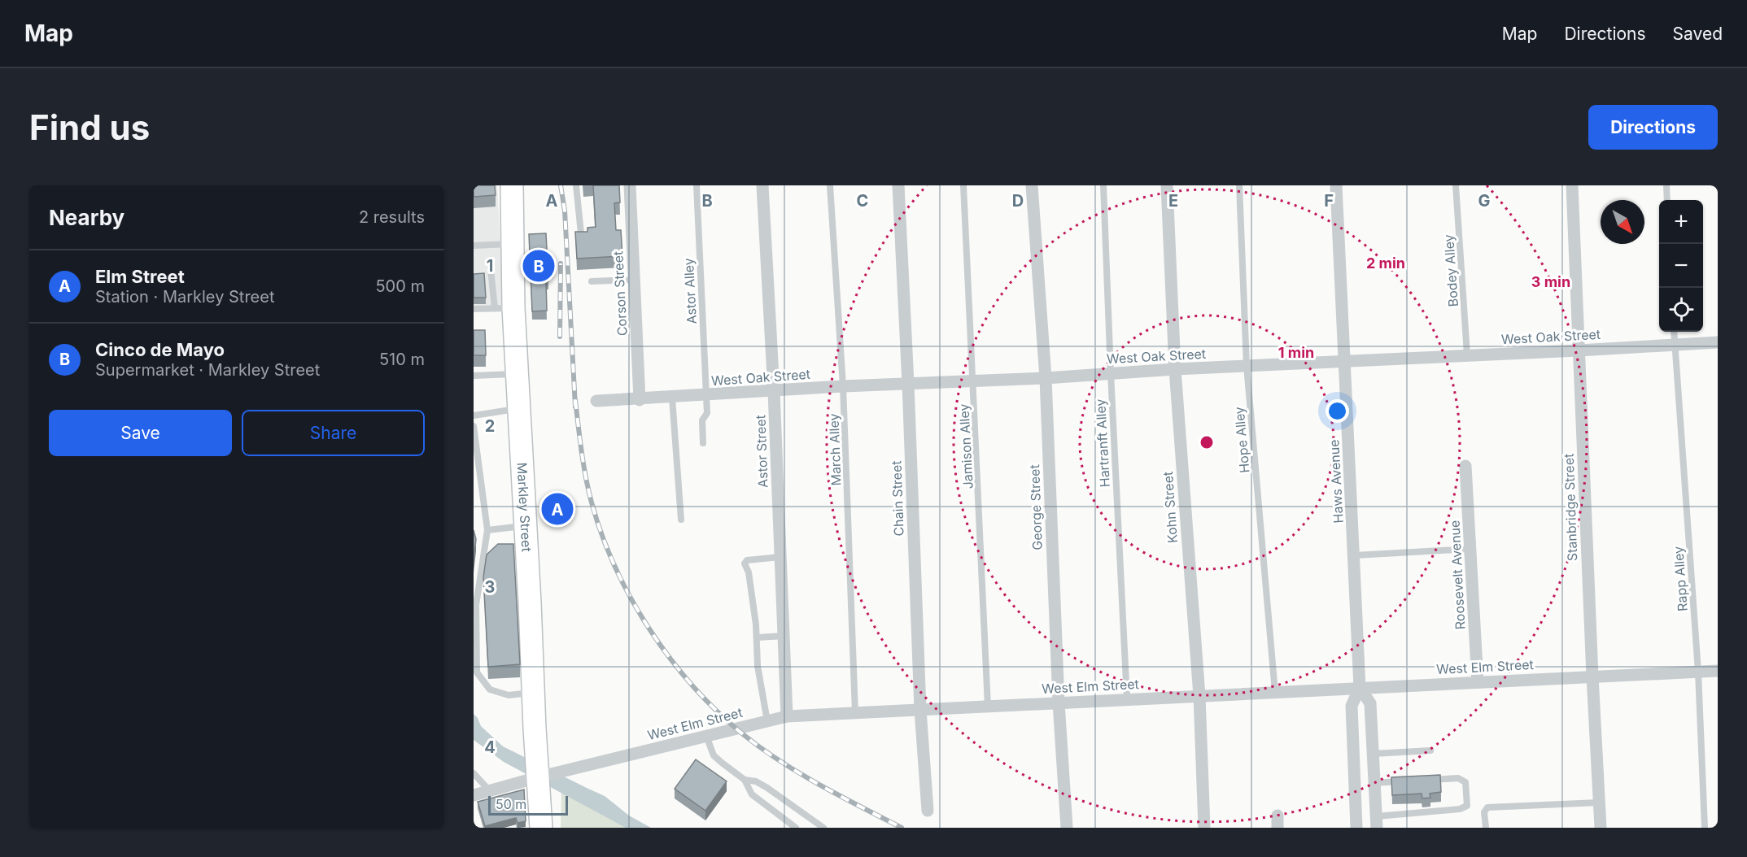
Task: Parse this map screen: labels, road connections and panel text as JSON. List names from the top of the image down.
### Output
{
  "streets": {
    "highway": ["Markley Street"],
    "street": [
      "Corson Street",
      "West Oak Street",
      "Astor Street",
      "Haws Avenue",
      "Chain Street",
      "George Street",
      "Kohn Street",
      "Stanbridge Street",
      "Roosevelt Avenue",
      "West Elm Street"
    ],
    "lane": [
      "Bodey Alley",
      "Astor Alley",
      "Hope Alley",
      "Hartranft Alley",
      "Jamison Alley",
      "March Alley",
      "Rapp Alley"
    ]
  },
  "crossings": [
    ["Bodey Alley", "West Oak Street"],
    ["Astor Alley", "West Oak Street"],
    ["Corson Street", "West Oak Street"],
    ["West Oak Street", "Hope Alley"],
    ["West Oak Street", "Hartranft Alley"],
    ["West Oak Street", "Jamison Alley"],
    ["West Oak Street", "March Alley"],
    ["West Oak Street", "Astor Street"],
    ["West Oak Street", "Haws Avenue"],
    ["West Oak Street", "Chain Street"],
    ["West Oak Street", "George Street"],
    ["West Oak Street", "Kohn Street"],
    ["West Oak Street", "Stanbridge Street"],
    ["West Oak Street", "Rapp Alley"],
    ["Hope Alley", "West Elm Street"],
    ["Hartranft Alley", "West Elm Street"],
    ["Jamison Alley", "West Elm Street"],
    ["March Alley", "West Elm Street"],
    ["Astor Street", "West Elm Street"],
    ["Haws Avenue", "West Elm Street"],
    ["Chain Street", "West Elm Street"],
    ["Markley Street", "West Elm Street"],
    ["George Street", "West Elm Street"],
    ["Kohn Street", "West Elm Street"],
    ["Stanbridge Street", "West Elm Street"],
    ["Roosevelt Avenue", "West Elm Street"],
    ["Rapp Alley", "West Elm Street"]
  ],
  "scale_bar": "50 m",
  "north": "bottom right",
  "page": {
    "header": "Map",
    "nav": ["Map", "Directions", "Saved"],
    "buttons": [
      "Directions",
      ["Save", "Share"]
    ],
    "title": "Find us",
    "heading": ["Nearby", "2 results"],
    "map_buttons": ["+", "−"],
    "pins": ["B", "A"],
    "list": [
      {
        "mark": "A",
        "name": "Elm Street",
        "note": "Station · Markley Street",
        "value": "500 m"
      },
      {
        "mark": "B",
        "name": "Cinco de Mayo",
        "note": "Supermarket · Markley Street",
        "value": "510 m"
      }
    ],
    "scale": "50 m"
  },
  "grid": {
    "columns": [
      "A",
      "B",
      "C",
      "D",
      "E",
      "F",
      "G"
    ],
    "rows": [
      "1",
      "2",
      "3",
      "4"
    ]
  },
  "rings": ["2 min", "3 min", "1 min"]
}
